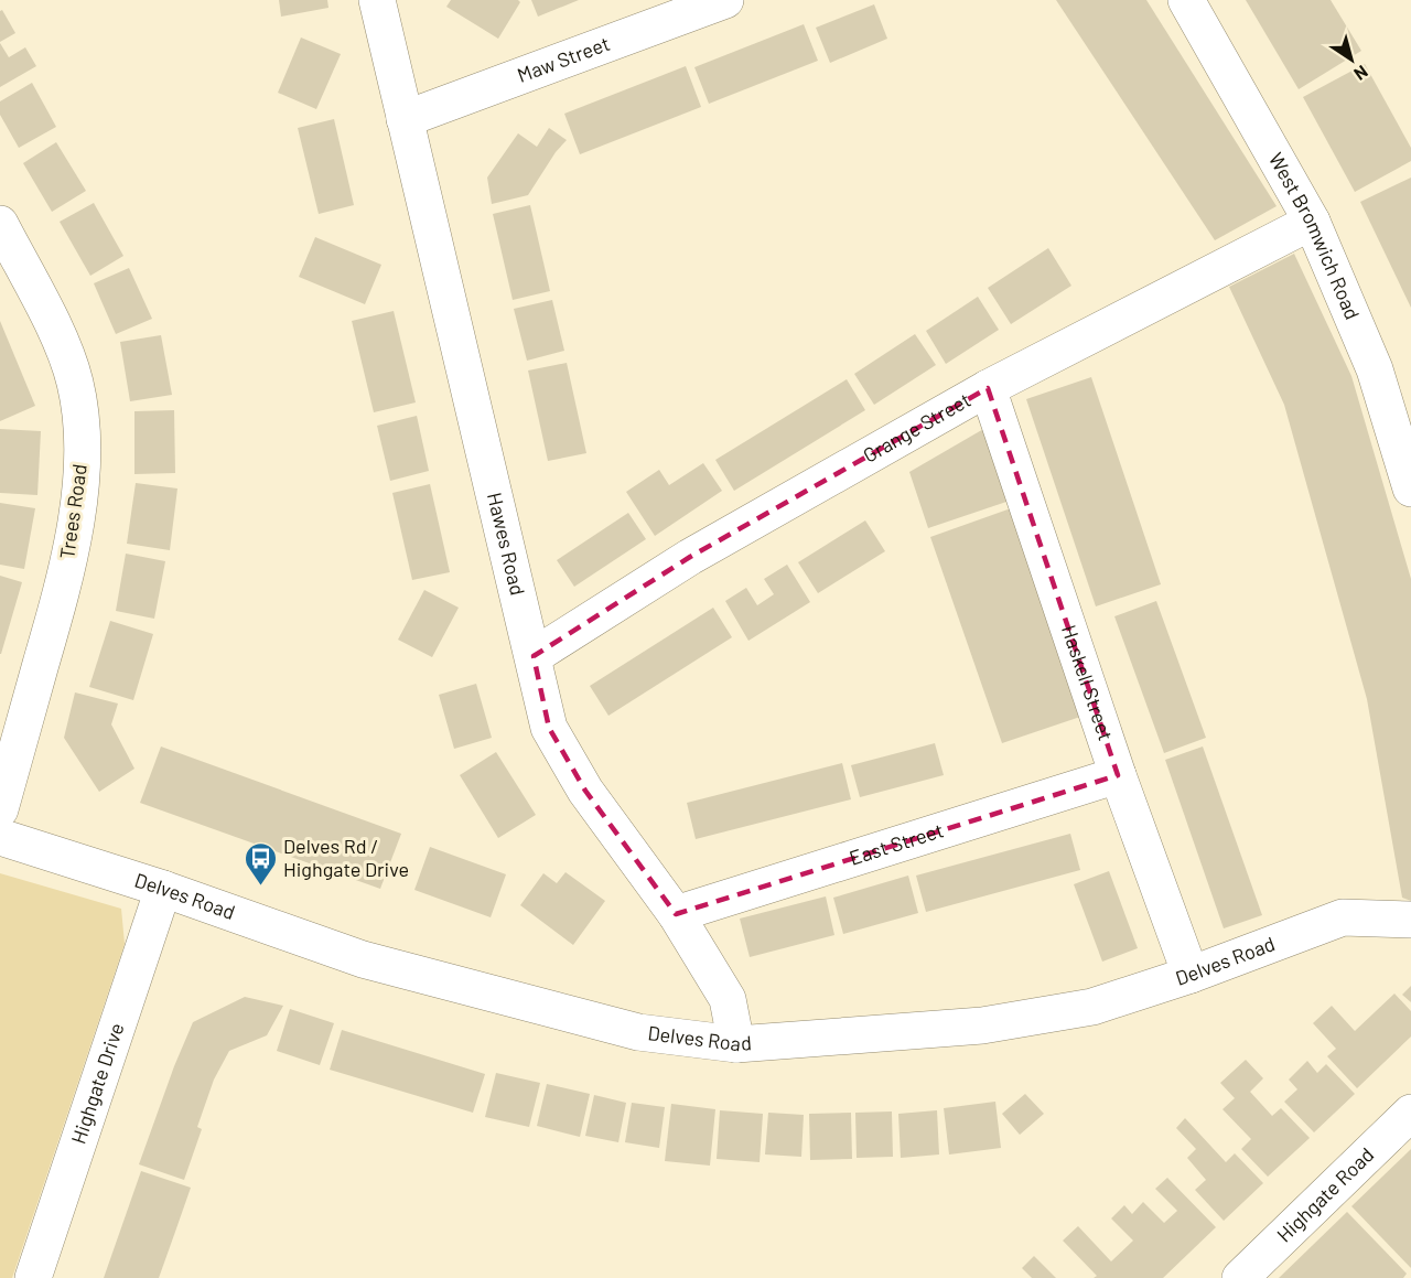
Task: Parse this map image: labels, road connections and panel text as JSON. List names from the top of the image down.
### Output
{
  "streets": {
    "street": [
      "Maw Street",
      "West Bromwich Road",
      "Grange Street",
      "Trees Road",
      "Hawes Road",
      "Haskell Street",
      "East Street",
      "Delves Road",
      "Highgate Drive",
      "Highgate Road"
    ]
  },
  "crossings": [
    ["Maw Street", "Hawes Road"],
    ["West Bromwich Road", "Grange Street"],
    ["Grange Street", "Hawes Road"],
    ["Grange Street", "Haskell Street"],
    ["Hawes Road", "East Street"],
    ["Hawes Road", "Delves Road"],
    ["Haskell Street", "East Street"],
    ["Haskell Street", "Delves Road"],
    ["Delves Road", "Highgate Drive"]
  ],
  "places": {
    "bus stop": ["Delves Rd / Highgate Drive"]
  },
  "north": "bottom right"
}
